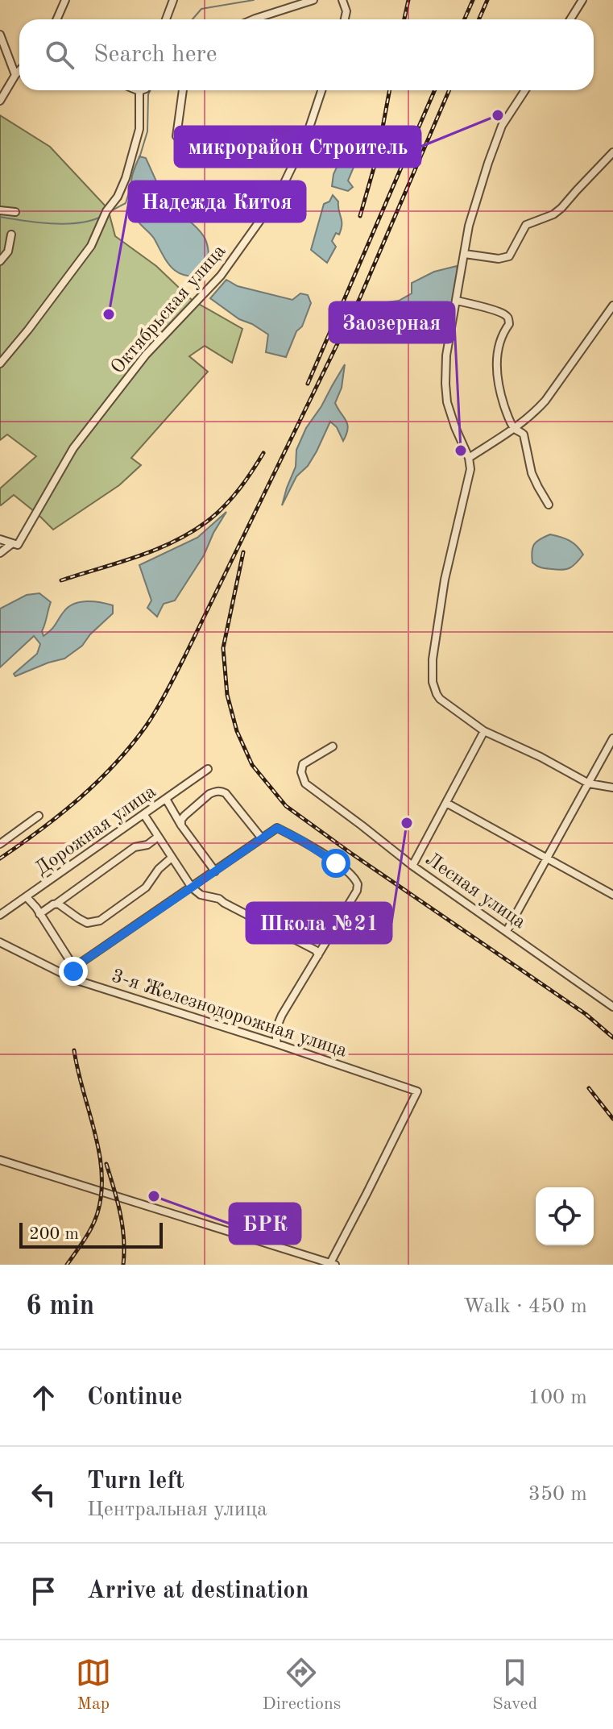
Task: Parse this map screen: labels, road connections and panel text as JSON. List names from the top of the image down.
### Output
{
  "streets": {
    "street": [
      "Октябрьская улица",
      "Дорожная улица",
      "Лесная улица",
      "3-я Железнодорожная улица"
    ]
  },
  "places": [
    "микрорайон Строитель",
    "Надежда Китоя",
    "Заозерная",
    "Школа №21",
    "БРК"
  ],
  "scale_bar": "200 m",
  "page": {
    "search": "Search here",
    "scale": "200 m",
    "heading": ["6 min", "Walk · 450 m"],
    "list": [
      ["Continue", "100 m"],
      ["Turn left", "Центральная улица", "350 m"],
      "Arrive at destination"
    ],
    "nav": ["Map", "Directions", "Saved"]
  }
}
